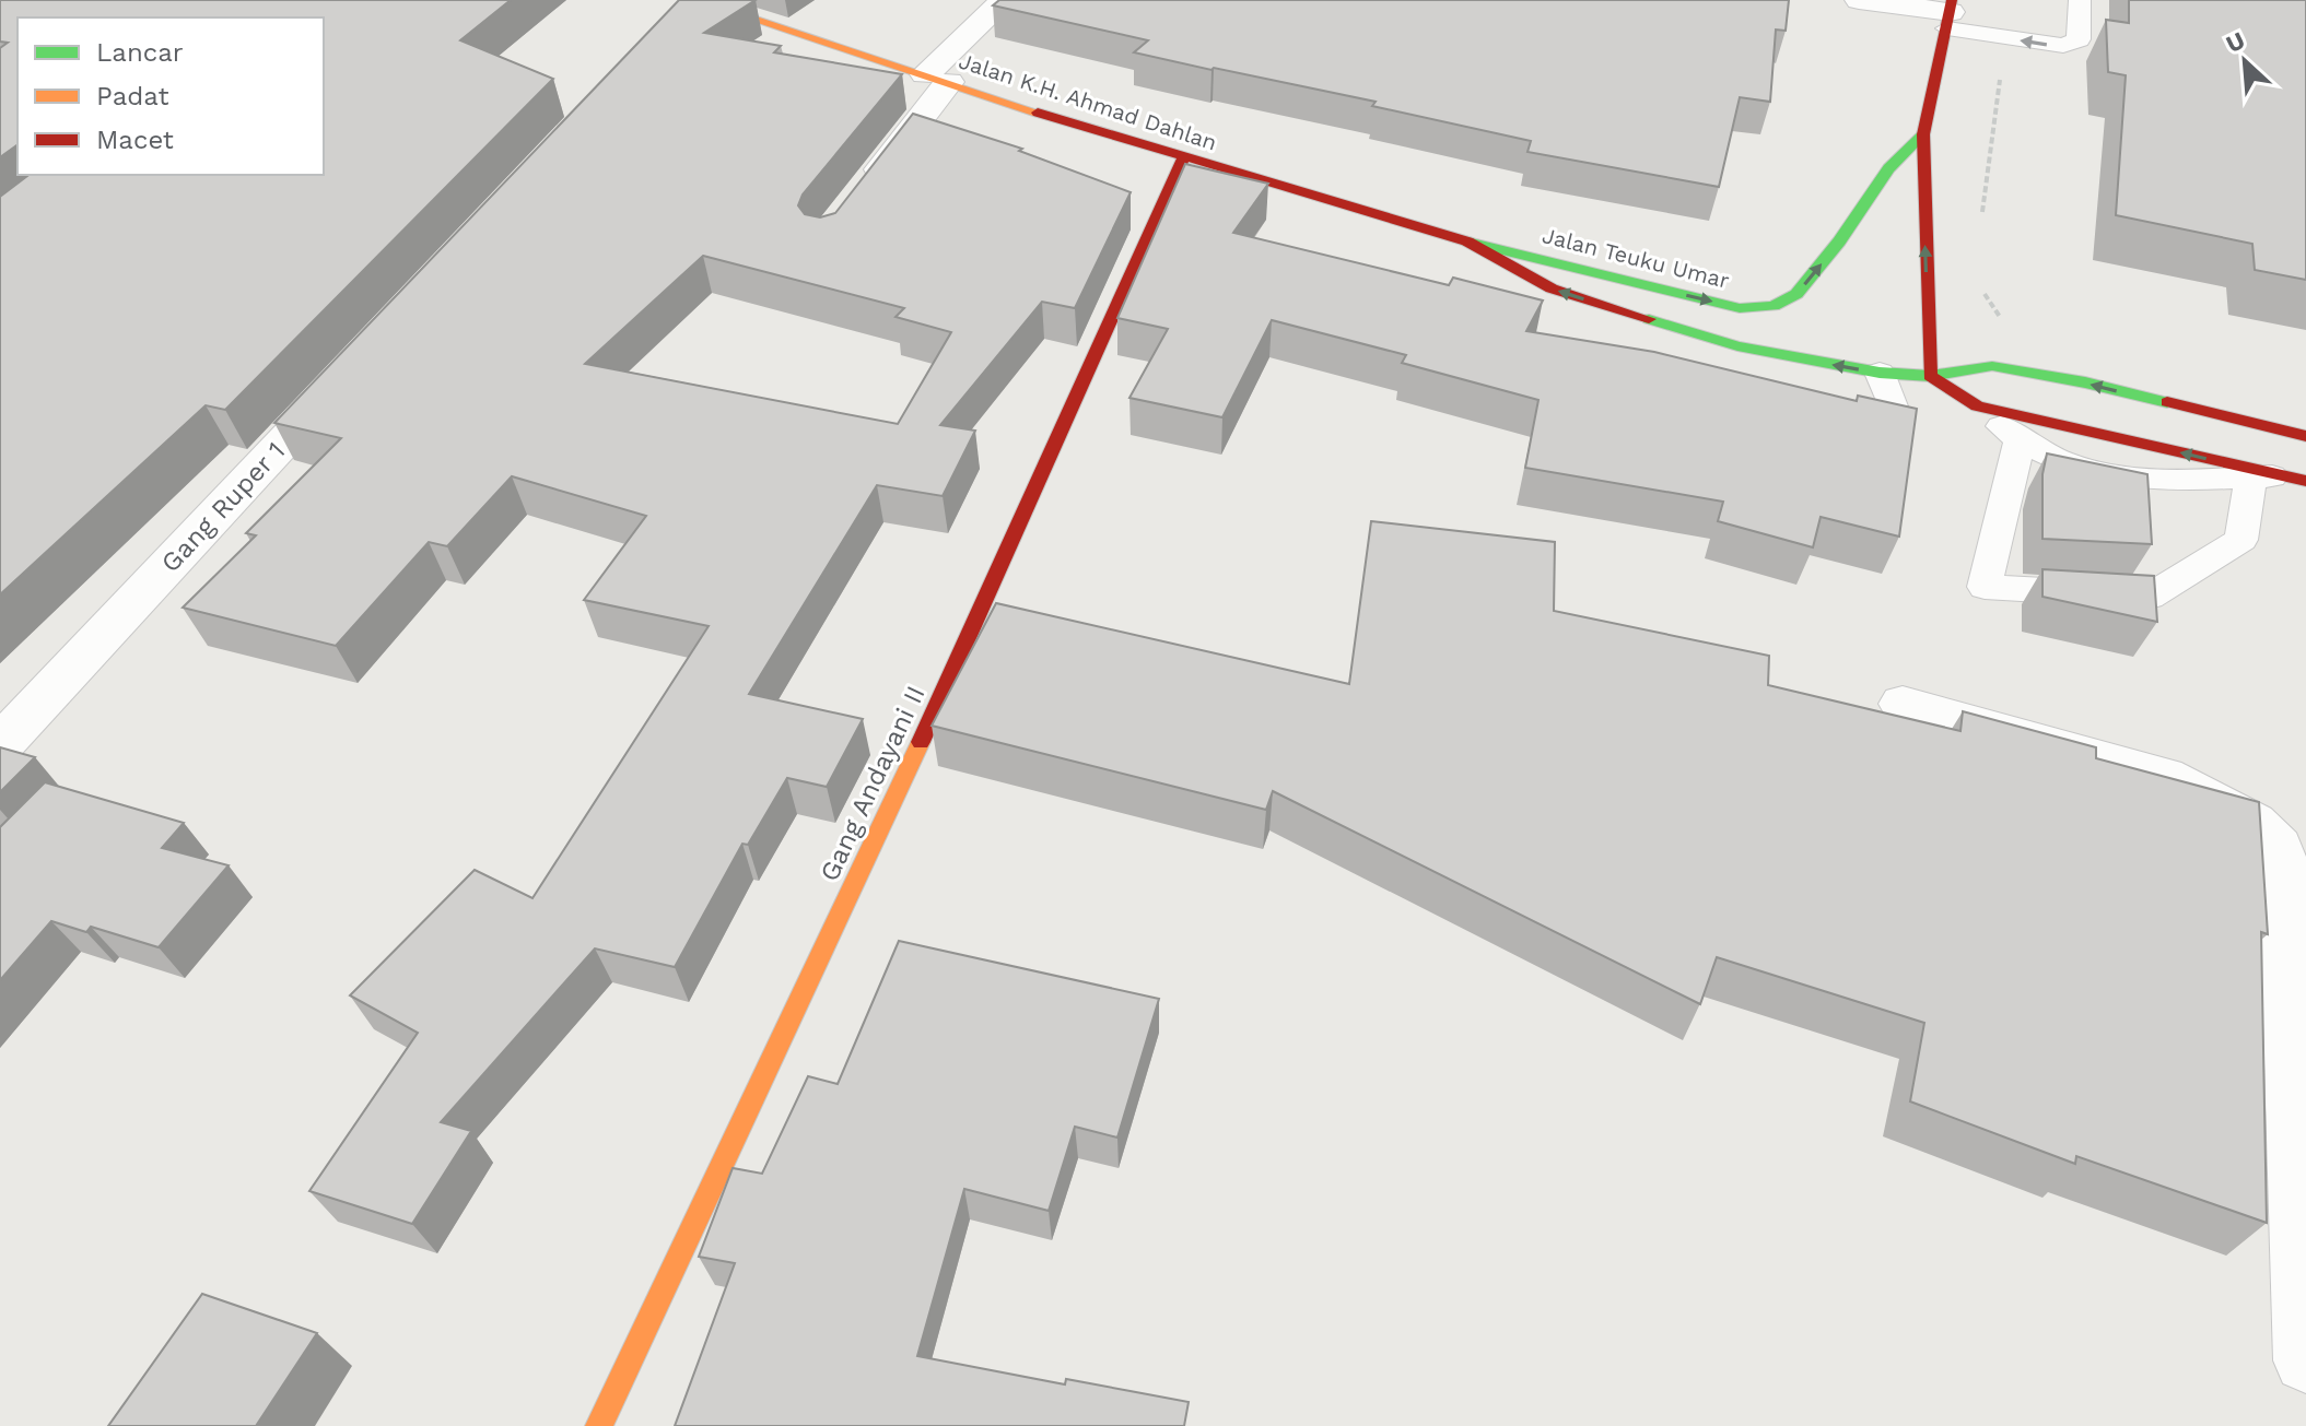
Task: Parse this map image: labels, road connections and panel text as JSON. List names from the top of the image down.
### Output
{
  "streets": {
    "street": [
      "Jalan K.H. Ahmad Dahlan",
      "Jalan Teuku Umar",
      "Gang Ruper 1",
      "Gang Andayani II"
    ]
  },
  "crossings": [
    ["Jalan K.H. Ahmad Dahlan", "Jalan Teuku Umar"],
    ["Jalan K.H. Ahmad Dahlan", "Gang Andayani II"]
  ],
  "one_way": ["Jalan Teuku Umar"],
  "legend": ["Lancar", "Padat", "Macet"],
  "north": "top left"
}
